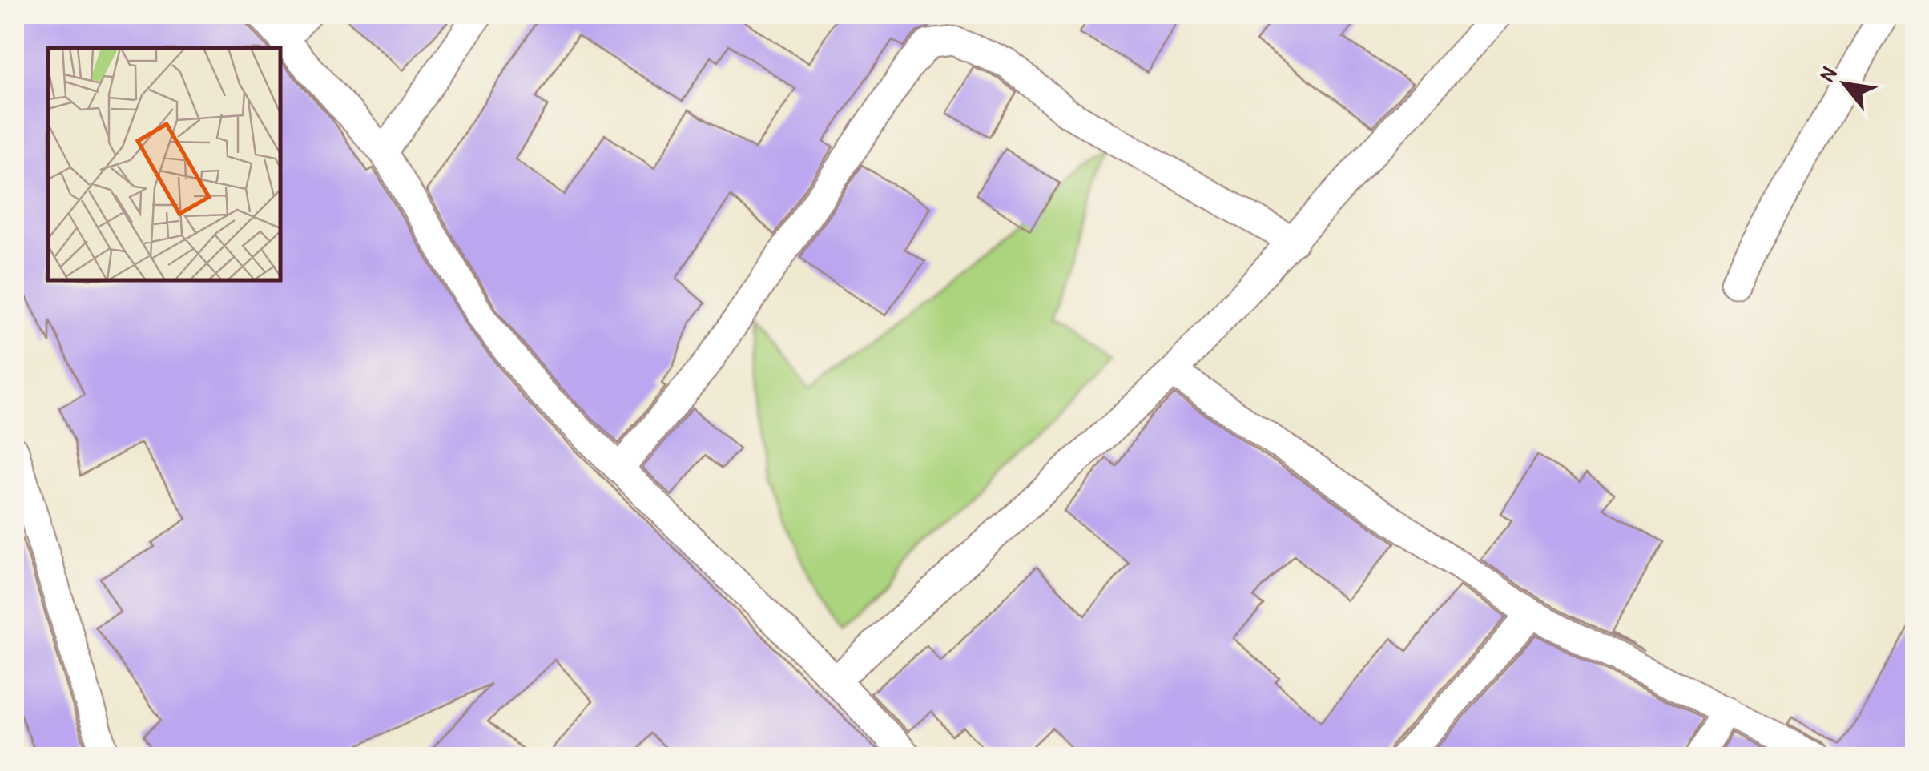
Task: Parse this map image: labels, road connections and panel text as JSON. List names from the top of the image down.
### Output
{
  "north": "top left"
}
